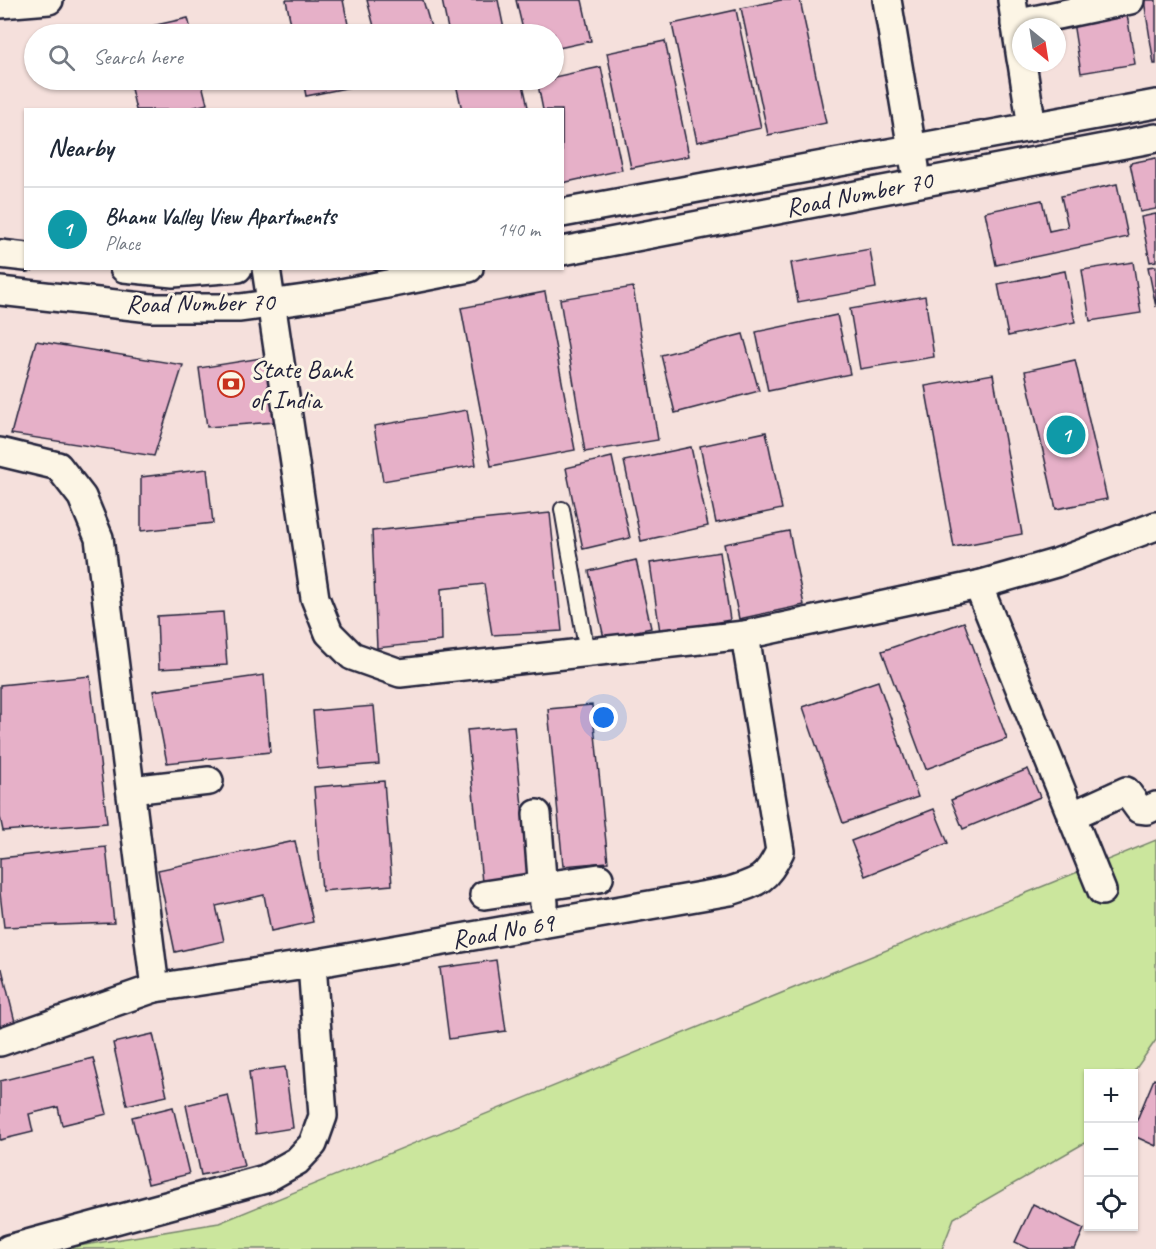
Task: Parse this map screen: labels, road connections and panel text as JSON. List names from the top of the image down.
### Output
{
  "streets": {
    "street": ["Road Number 70", "Road No 69"]
  },
  "places": {
    "bank": ["State Bank of India"]
  },
  "north": "bottom right",
  "page": {
    "search": "Search here",
    "heading": "Nearby",
    "list": [
      {
        "mark": "1",
        "name": "Bhanu Valley View Apartments",
        "note": "Place",
        "value": "140 m"
      }
    ],
    "pins": "1",
    "map_buttons": ["+", "−"]
  }
}
